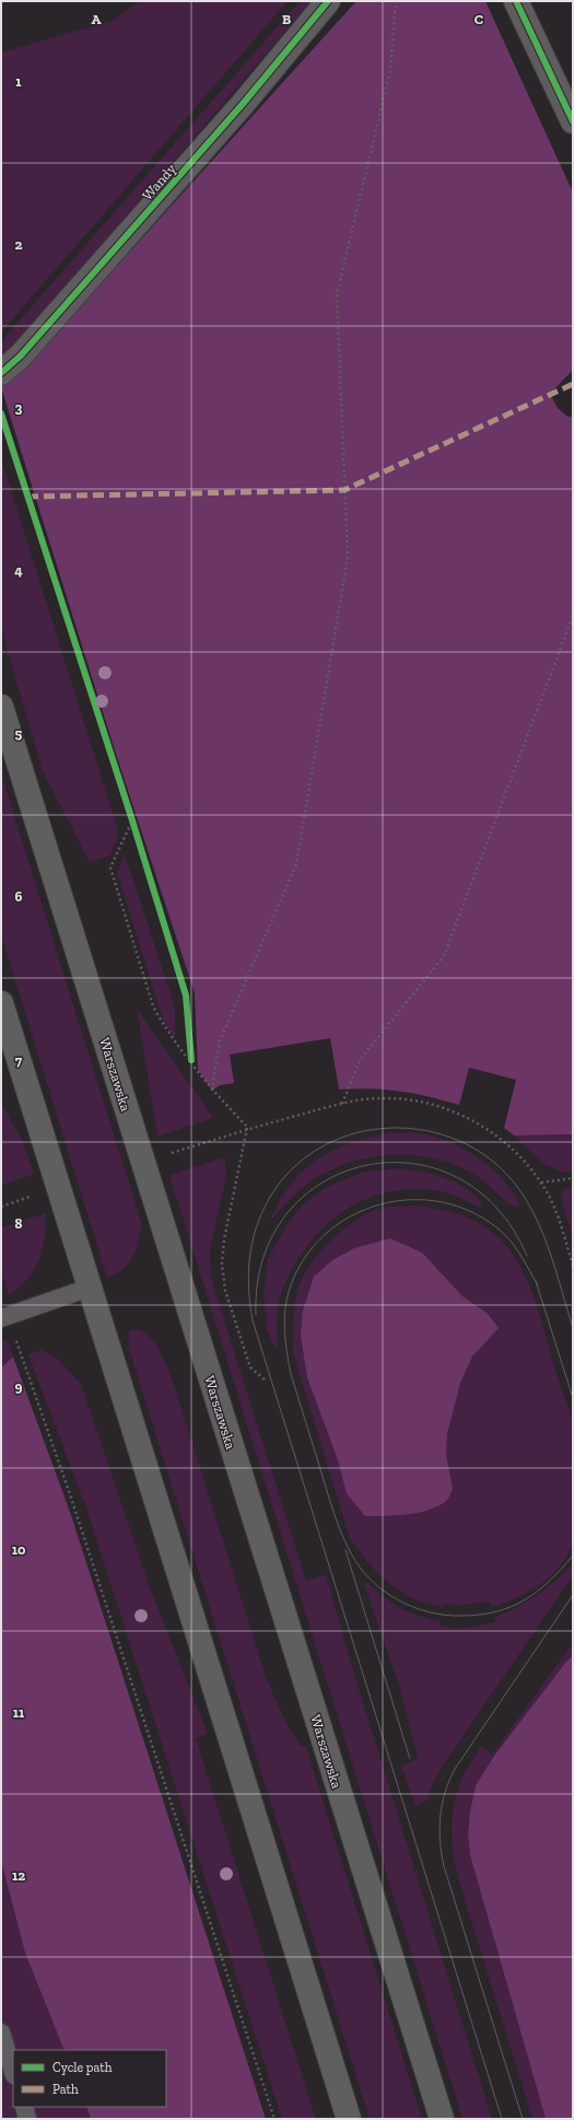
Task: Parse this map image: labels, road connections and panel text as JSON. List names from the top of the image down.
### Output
{
  "streets": {
    "main road": ["Warszawska"],
    "street": ["Wandy"]
  },
  "legend": ["Cycle path", "Path"],
  "grid": {
    "columns": ["A", "B", "C"],
    "rows": [
      "1",
      "2",
      "3",
      "4",
      "5",
      "6",
      "7",
      "8",
      "9",
      "10",
      "11",
      "12"
    ]
  }
}
